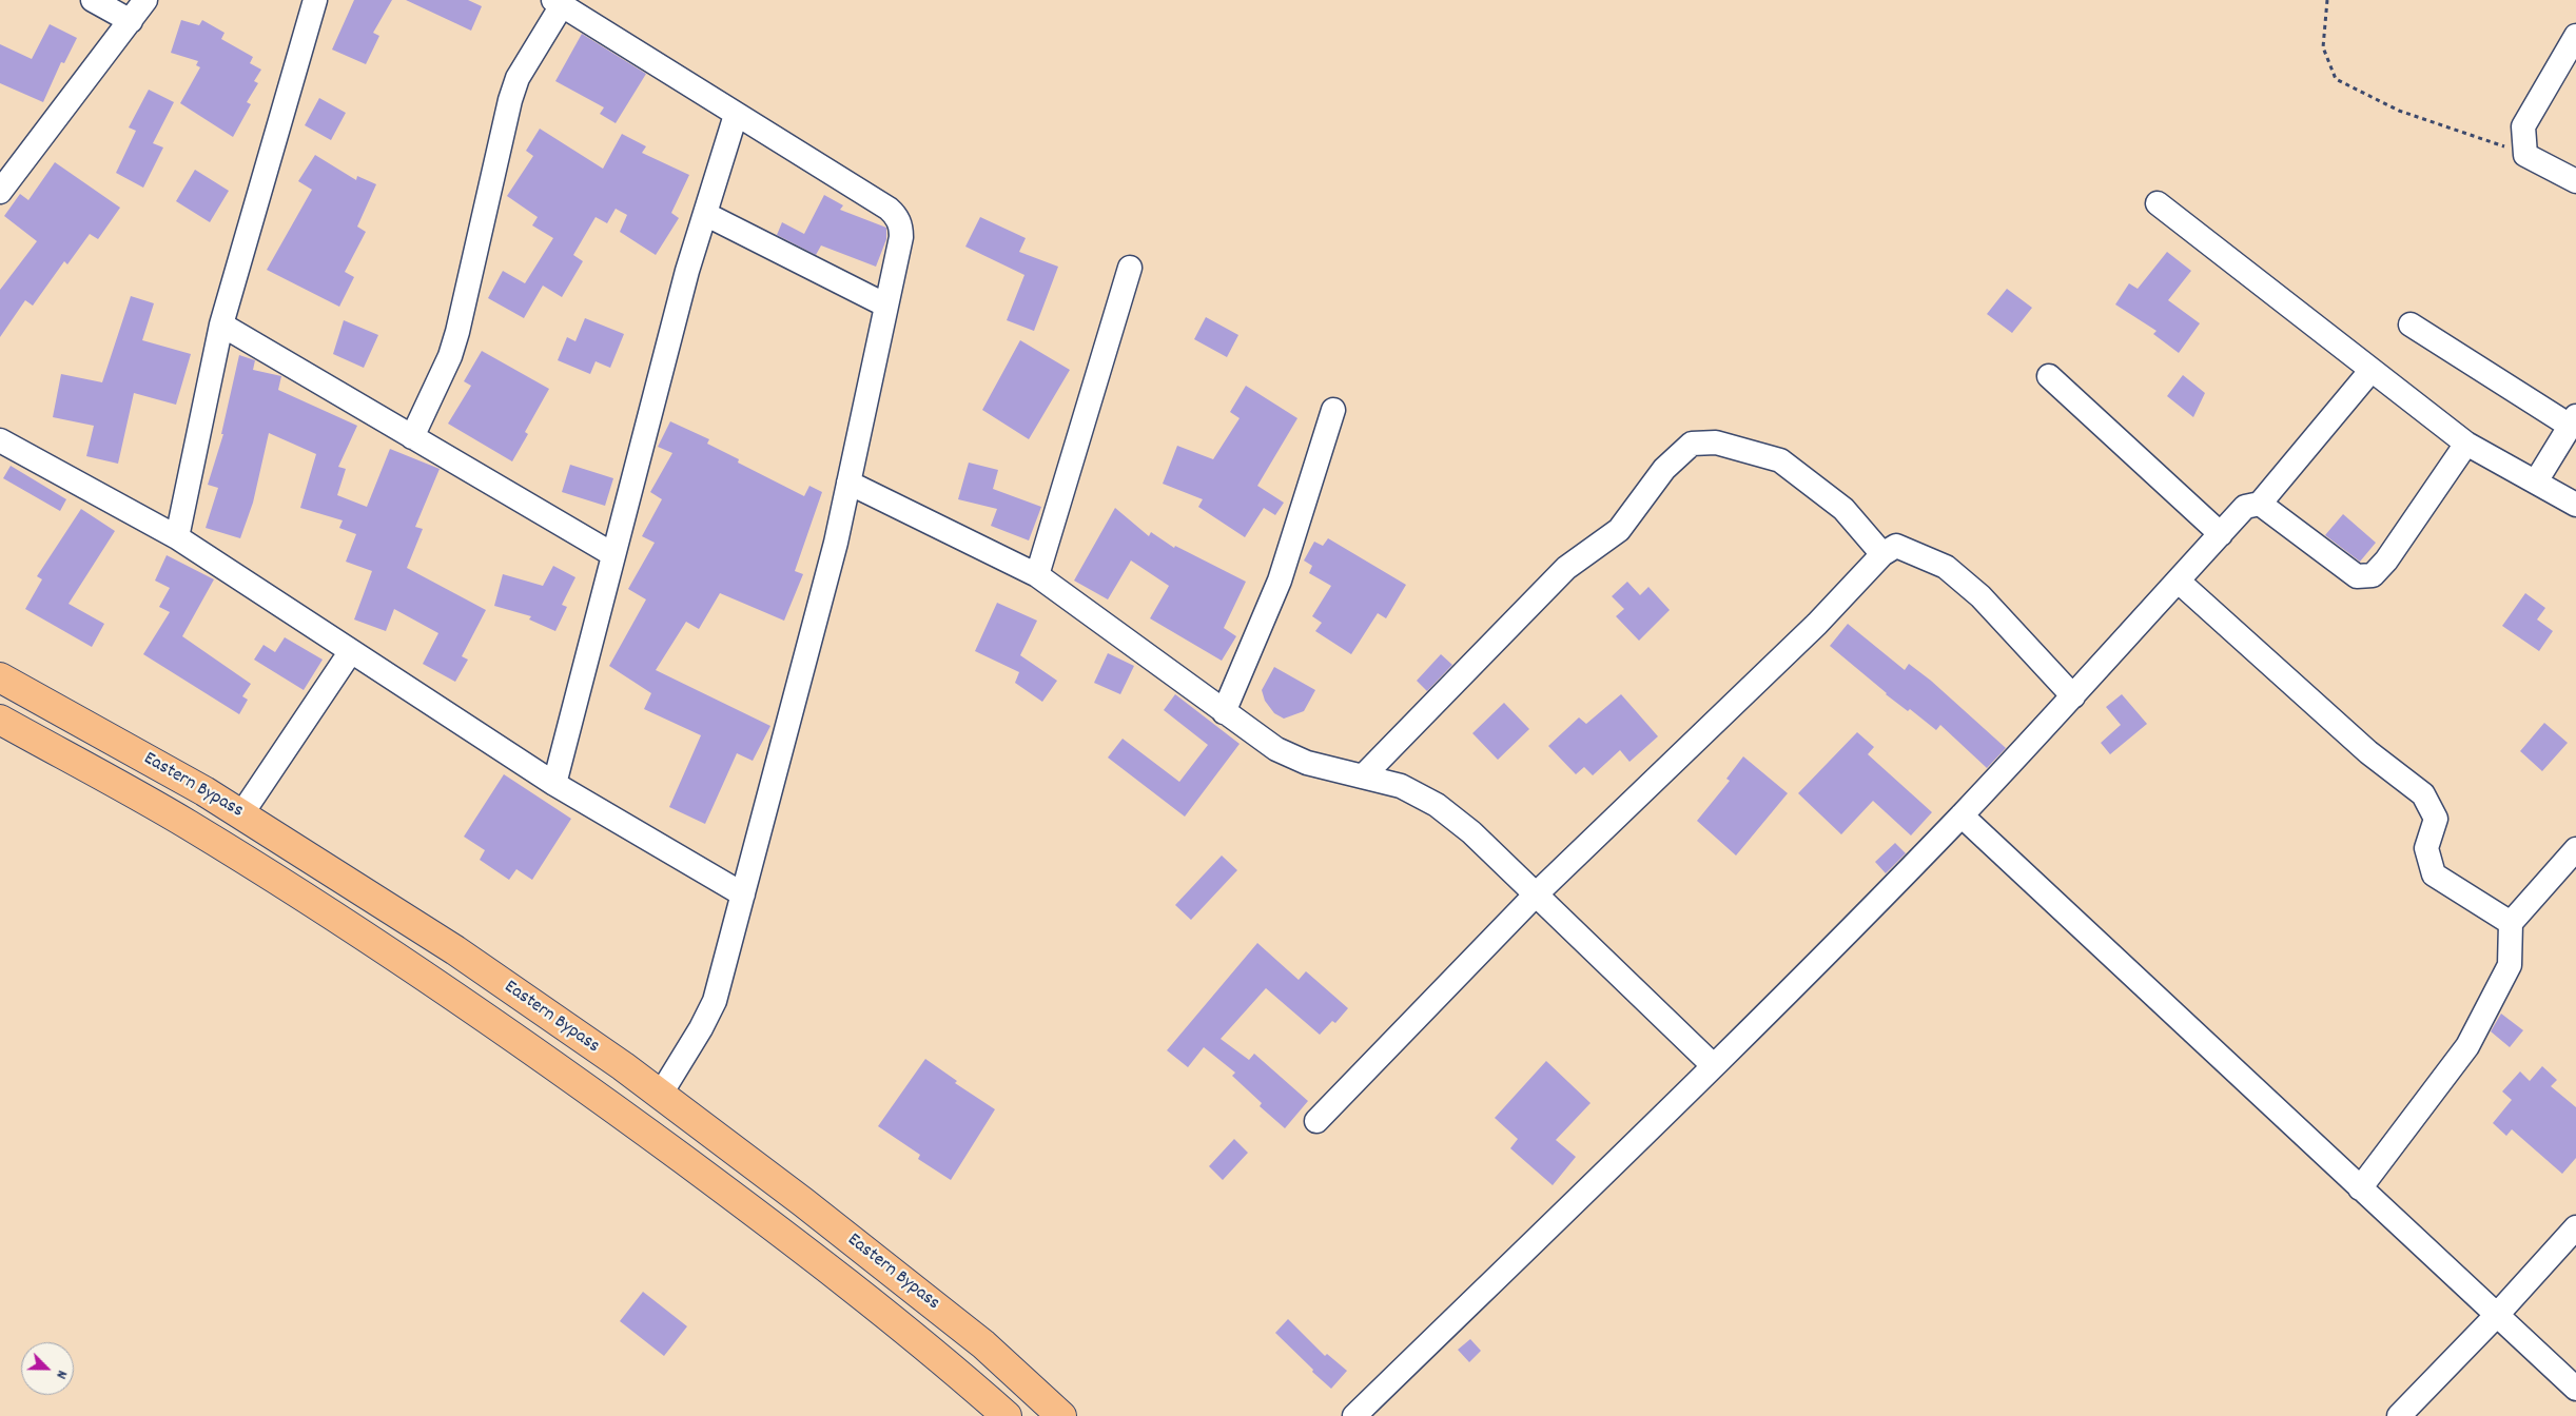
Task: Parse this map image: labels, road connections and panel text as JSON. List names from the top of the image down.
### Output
{
  "streets": {
    "main road": ["Eastern Bypass"]
  },
  "north": "bottom right"
}
